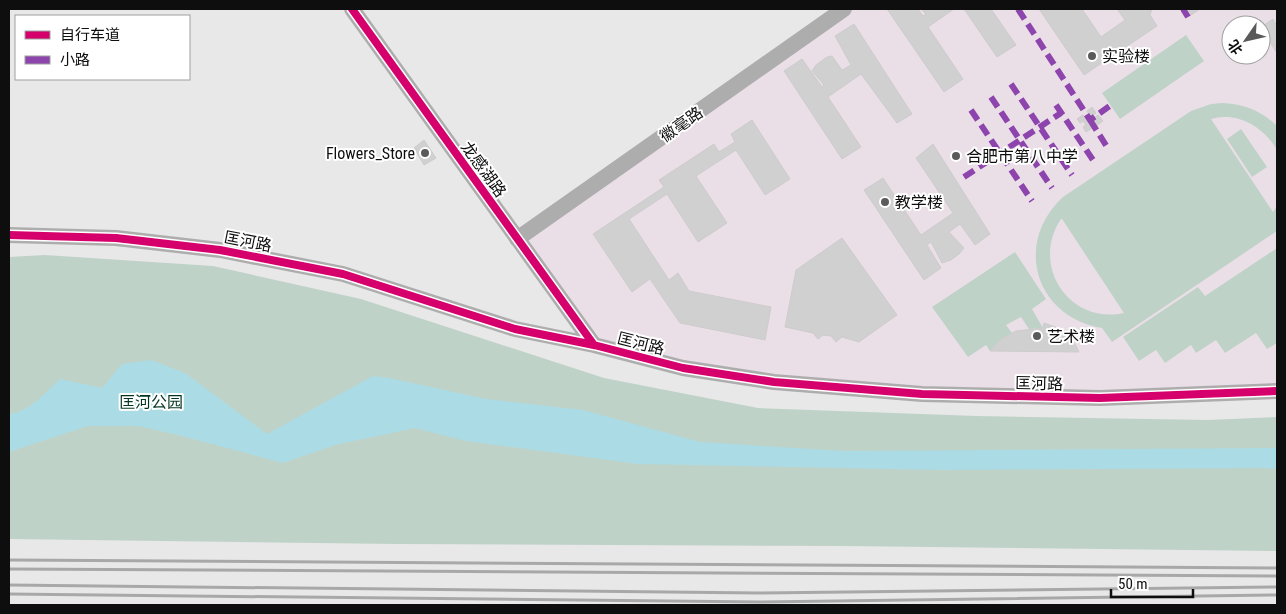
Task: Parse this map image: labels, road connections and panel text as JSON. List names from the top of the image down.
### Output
{
  "streets": {
    "street": ["徽毫路", "龙感湖路", "匡河路"]
  },
  "crossings": [
    ["徽毫路", "龙感湖路"],
    ["龙感湖路", "匡河路"]
  ],
  "parks": ["匡河公园"],
  "places": [
    "实验楼",
    "Flowers_Store",
    "合肥市第八中学",
    "教学楼",
    "艺术楼"
  ],
  "legend": ["自行车道", "小路"],
  "scale_bar": "50 m",
  "north": "bottom left"
}
